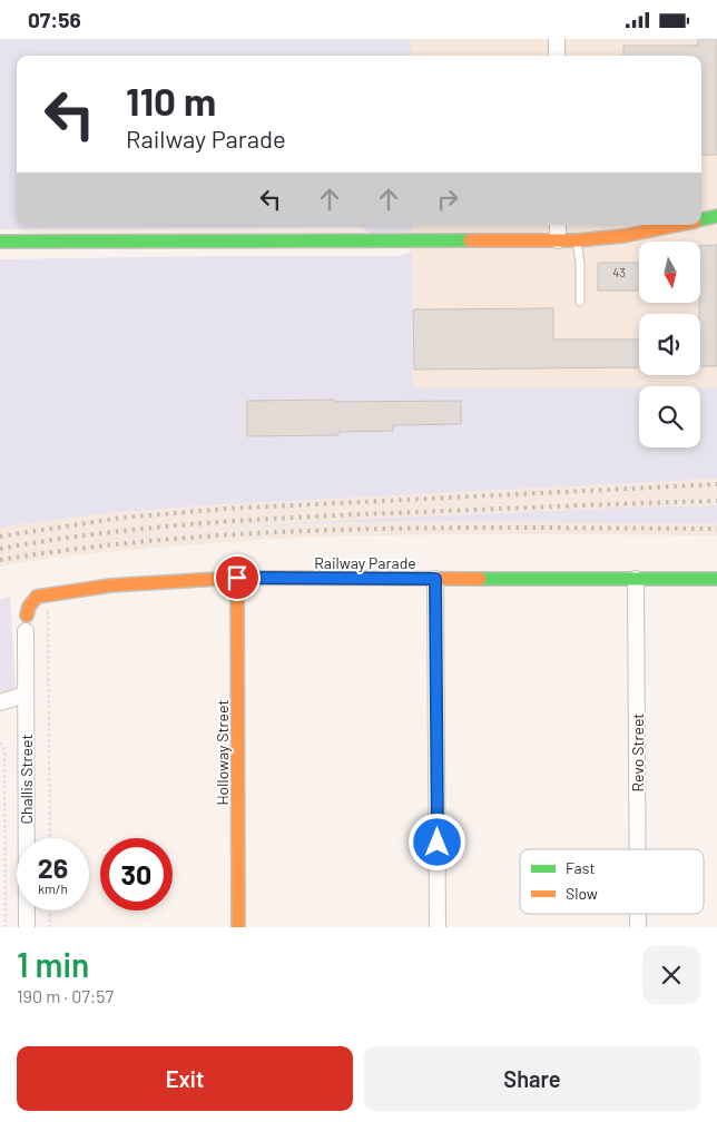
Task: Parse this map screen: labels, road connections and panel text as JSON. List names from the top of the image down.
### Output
{
  "streets": {
    "street": [
      "Railway Parade",
      "Holloway Street",
      "Revo Street",
      "Challis Street"
    ]
  },
  "crossings": [
    ["Railway Parade", "Holloway Street"],
    ["Railway Parade", "Revo Street"],
    ["Railway Parade", "Challis Street"]
  ],
  "house_numbers": ["43"],
  "legend": ["Fast", "Slow"],
  "north": "bottom",
  "page": {
    "status": "07:56",
    "turn": ["110 m", "Railway Parade"],
    "speed": "26 km/h",
    "limit": "30",
    "heading": ["1 min", "190 m · 07:57"],
    "buttons": ["Exit", "Share"]
  }
}
